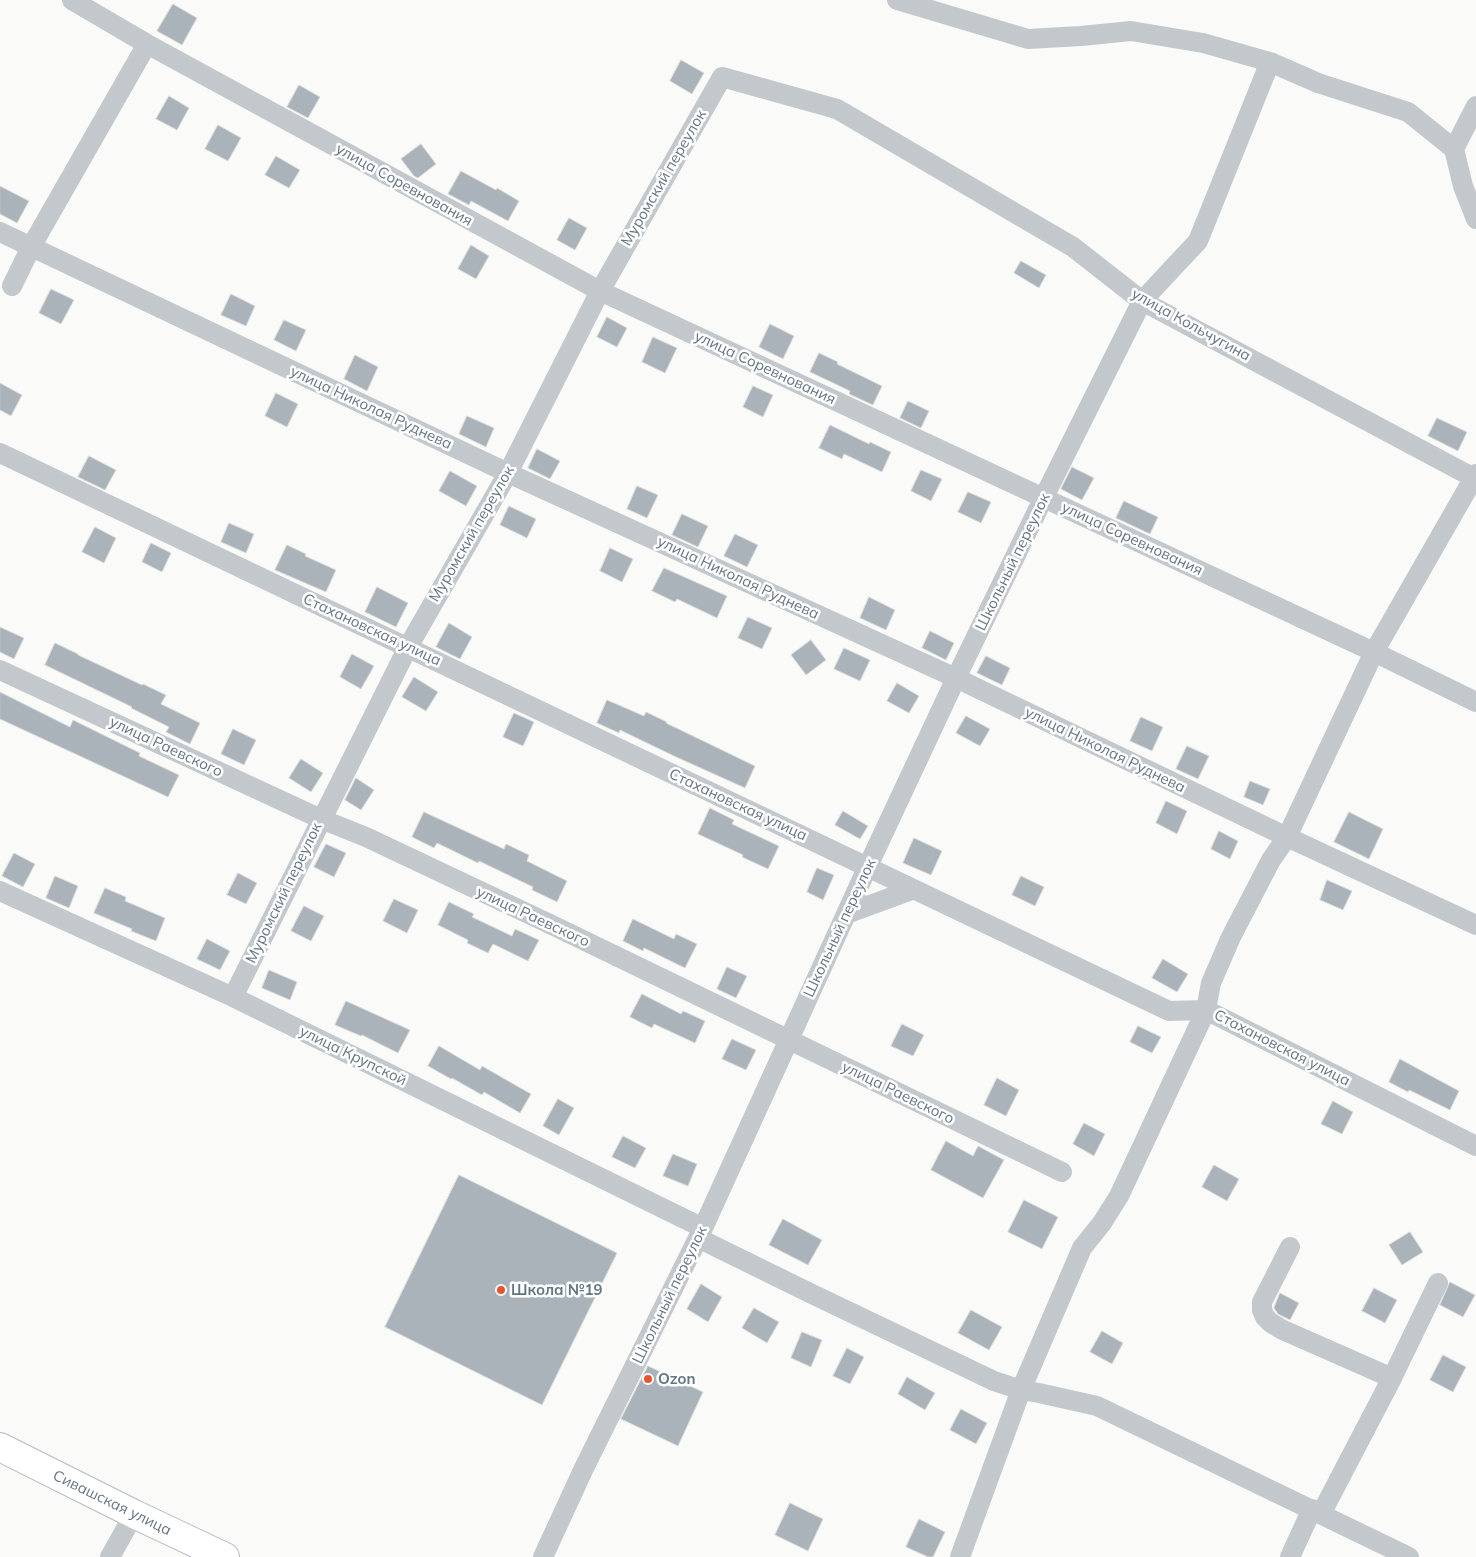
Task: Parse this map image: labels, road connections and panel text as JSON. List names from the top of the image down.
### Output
{
  "streets": {
    "street": [
      "Муромский переулок",
      "улица Соревнования",
      "улица Кольчугина",
      "улица Николая Руднева",
      "Школьный переулок",
      "Стахановская улица",
      "улица Раевского",
      "улица Крупской",
      "Сивашская улица"
    ]
  },
  "crossings": [
    ["Муромский переулок", "улица Соревнования"],
    ["Муромский переулок", "улица Кольчугина"],
    ["Муромский переулок", "улица Николая Руднева"],
    ["Муромский переулок", "Стахановская улица"],
    ["Муромский переулок", "улица Раевского"],
    ["Муромский переулок", "улица Крупской"],
    ["улица Соревнования", "Школьный переулок"],
    ["улица Кольчугина", "Школьный переулок"],
    ["улица Николая Руднева", "Школьный переулок"],
    ["Школьный переулок", "Стахановская улица"],
    ["Школьный переулок", "улица Раевского"],
    ["Школьный переулок", "улица Крупской"]
  ],
  "places": ["Школа №19", "Ozon"]
}
